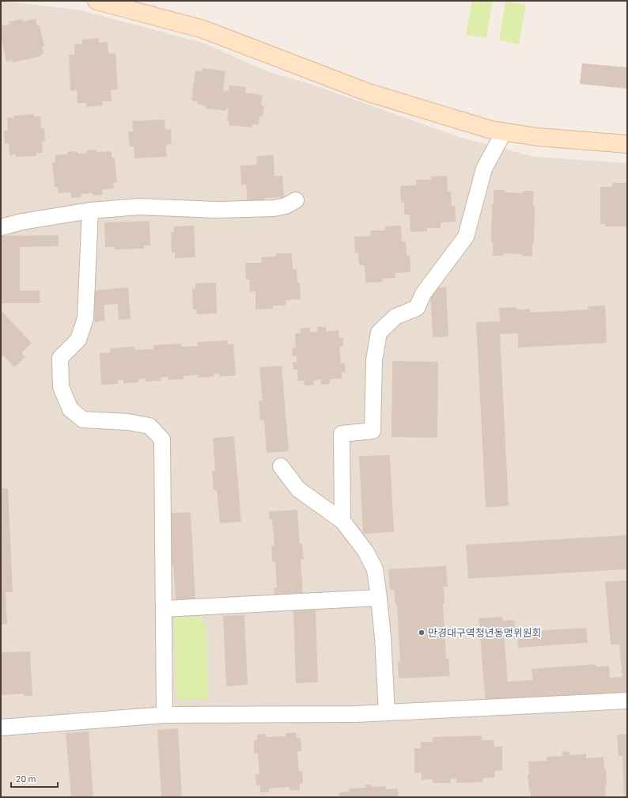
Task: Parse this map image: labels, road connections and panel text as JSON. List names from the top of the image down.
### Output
{
  "places": ["만경대구역청년동맹위원회"],
  "scale_bar": "20 m"
}
